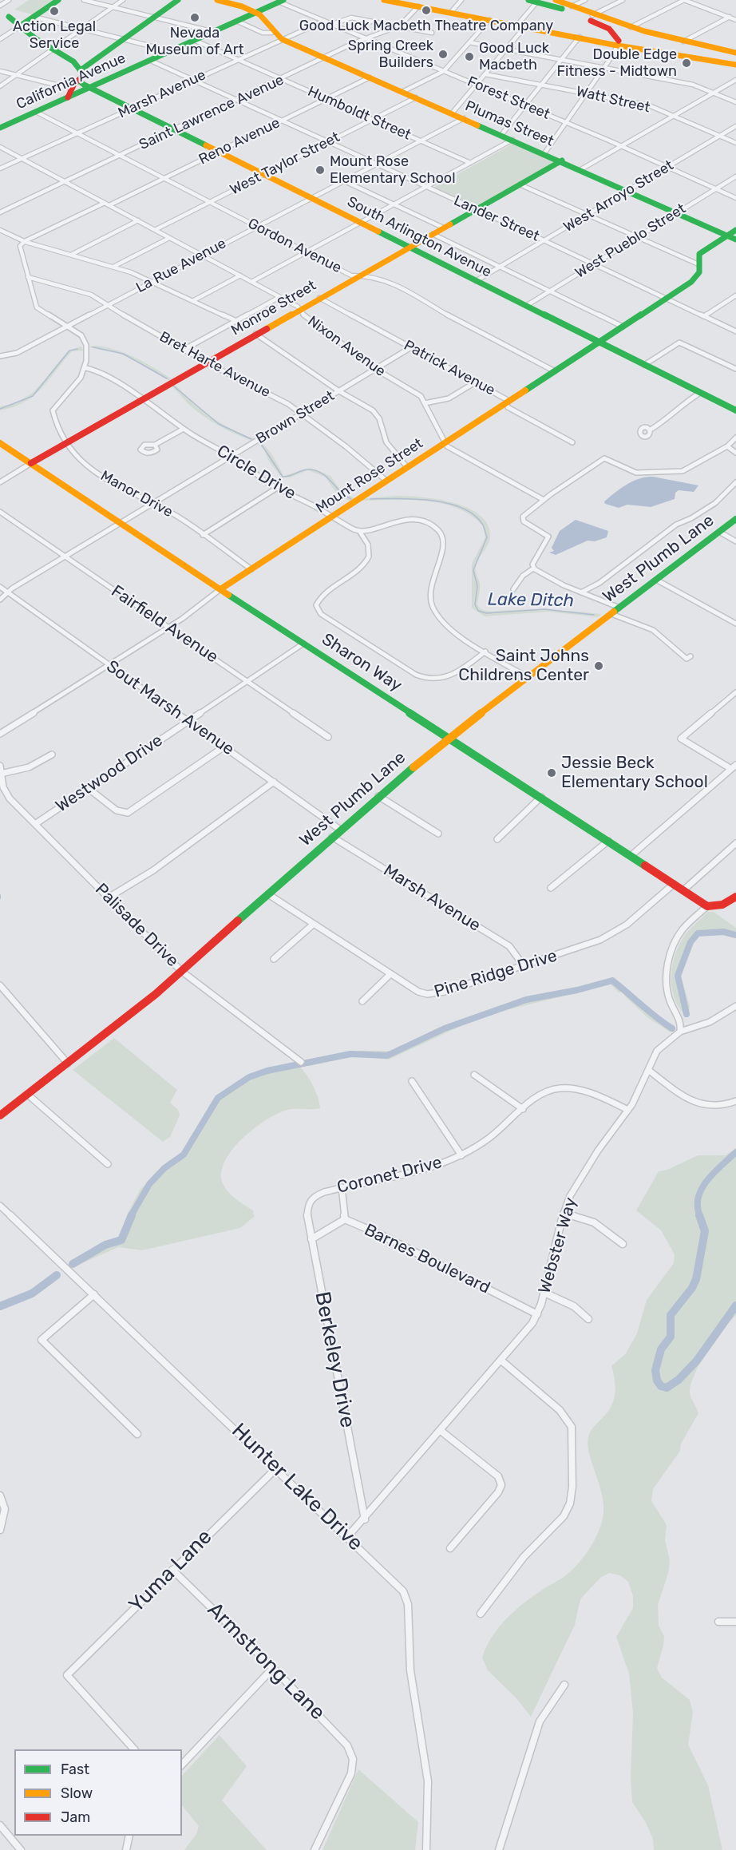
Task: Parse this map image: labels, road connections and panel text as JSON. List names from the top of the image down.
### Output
{
  "streets": {
    "street": [
      "California Avenue",
      "Marsh Avenue",
      "Forest Street",
      "Watt Street",
      "Saint Lawrence Avenue",
      "Humboldt Street",
      "Plumas Street",
      "Reno Avenue",
      "West Taylor Street",
      "West Arroyo Street",
      "Lander Street",
      "South Arlington Avenue",
      "West Pueblo Street",
      "Gordon Avenue",
      "La Rue Avenue",
      "Monroe Street",
      "Nixon Avenue",
      "Bret Harte Avenue",
      "Patrick Avenue",
      "Brown Street",
      "Circle Drive",
      "Mount Rose Street",
      "Manor Drive",
      "West Plumb Lane",
      "Fairfield Avenue",
      "Sharon Way",
      "Sout Marsh Avenue",
      "Westwood Drive",
      "Palisade Drive",
      "Pine Ridge Drive",
      "Coronet Drive",
      "Webster Way",
      "Barnes Boulevard",
      "Berkeley Drive",
      "Hunter Lake Drive",
      "Yuma Lane",
      "Armstrong Lane"
    ]
  },
  "crossings": [
    ["California Avenue", "Forest Street"],
    ["California Avenue", "Humboldt Street"],
    ["California Avenue", "Plumas Street"],
    ["California Avenue", "Lander Street"],
    ["California Avenue", "South Arlington Avenue"],
    ["California Avenue", "Gordon Avenue"],
    ["Marsh Avenue", "Forest Street"],
    ["Marsh Avenue", "Humboldt Street"],
    ["Marsh Avenue", "Plumas Street"],
    ["Marsh Avenue", "Lander Street"],
    ["Marsh Avenue", "South Arlington Avenue"],
    ["Marsh Avenue", "Gordon Avenue"],
    ["Marsh Avenue", "Nixon Avenue"],
    ["Marsh Avenue", "West Plumb Lane"],
    ["Marsh Avenue", "Pine Ridge Drive"],
    ["Forest Street", "Saint Lawrence Avenue"],
    ["Forest Street", "West Arroyo Street"],
    ["Forest Street", "West Pueblo Street"],
    ["Watt Street", "West Arroyo Street"],
    ["Saint Lawrence Avenue", "Humboldt Street"],
    ["Saint Lawrence Avenue", "Plumas Street"],
    ["Saint Lawrence Avenue", "Lander Street"],
    ["Saint Lawrence Avenue", "South Arlington Avenue"],
    ["Saint Lawrence Avenue", "Gordon Avenue"],
    ["Saint Lawrence Avenue", "Nixon Avenue"],
    ["Humboldt Street", "Reno Avenue"],
    ["Humboldt Street", "West Taylor Street"],
    ["Humboldt Street", "La Rue Avenue"],
    ["Plumas Street", "Reno Avenue"],
    ["Plumas Street", "West Taylor Street"],
    ["Plumas Street", "West Arroyo Street"],
    ["Plumas Street", "West Pueblo Street"],
    ["Plumas Street", "La Rue Avenue"],
    ["Plumas Street", "Monroe Street"],
    ["Plumas Street", "Mount Rose Street"],
    ["Reno Avenue", "Lander Street"],
    ["Reno Avenue", "South Arlington Avenue"],
    ["Reno Avenue", "Gordon Avenue"],
    ["Reno Avenue", "Nixon Avenue"],
    ["West Taylor Street", "Lander Street"],
    ["West Taylor Street", "South Arlington Avenue"],
    ["West Taylor Street", "Gordon Avenue"],
    ["West Taylor Street", "Nixon Avenue"],
    ["West Arroyo Street", "Lander Street"],
    ["West Arroyo Street", "South Arlington Avenue"],
    ["Lander Street", "West Pueblo Street"],
    ["Lander Street", "La Rue Avenue"],
    ["Lander Street", "Monroe Street"],
    ["Lander Street", "Mount Rose Street"],
    ["South Arlington Avenue", "West Pueblo Street"],
    ["South Arlington Avenue", "La Rue Avenue"],
    ["South Arlington Avenue", "Monroe Street"],
    ["South Arlington Avenue", "Mount Rose Street"],
    ["Gordon Avenue", "La Rue Avenue"],
    ["Gordon Avenue", "Monroe Street"],
    ["Gordon Avenue", "Mount Rose Street"],
    ["La Rue Avenue", "Nixon Avenue"],
    ["La Rue Avenue", "Bret Harte Avenue"],
    ["Monroe Street", "Nixon Avenue"],
    ["Monroe Street", "Bret Harte Avenue"],
    ["Monroe Street", "Patrick Avenue"],
    ["Monroe Street", "Circle Drive"],
    ["Monroe Street", "Manor Drive"],
    ["Monroe Street", "Sharon Way"],
    ["Nixon Avenue", "Brown Street"],
    ["Nixon Avenue", "Mount Rose Street"],
    ["Bret Harte Avenue", "Brown Street"],
    ["Bret Harte Avenue", "Mount Rose Street"],
    ["Patrick Avenue", "Brown Street"],
    ["Patrick Avenue", "Mount Rose Street"],
    ["Brown Street", "Circle Drive"],
    ["Brown Street", "Manor Drive"],
    ["Brown Street", "Fairfield Avenue"],
    ["Brown Street", "Sharon Way"],
    ["Brown Street", "Sout Marsh Avenue"],
    ["Circle Drive", "Mount Rose Street"],
    ["Circle Drive", "Manor Drive"],
    ["Mount Rose Street", "Manor Drive"],
    ["Mount Rose Street", "Fairfield Avenue"],
    ["Mount Rose Street", "Sharon Way"],
    ["Mount Rose Street", "Sout Marsh Avenue"],
    ["West Plumb Lane", "Sharon Way"],
    ["West Plumb Lane", "Sout Marsh Avenue"],
    ["West Plumb Lane", "Palisade Drive"],
    ["West Plumb Lane", "Pine Ridge Drive"],
    ["Fairfield Avenue", "Westwood Drive"],
    ["Sharon Way", "Westwood Drive"],
    ["Sharon Way", "Pine Ridge Drive"],
    ["Sout Marsh Avenue", "Westwood Drive"],
    ["Westwood Drive", "Palisade Drive"],
    ["Coronet Drive", "Webster Way"],
    ["Coronet Drive", "Barnes Boulevard"],
    ["Coronet Drive", "Berkeley Drive"],
    ["Webster Way", "Barnes Boulevard"],
    ["Webster Way", "Berkeley Drive"],
    ["Webster Way", "Hunter Lake Drive"],
    ["Hunter Lake Drive", "Yuma Lane"],
    ["Yuma Lane", "Armstrong Lane"]
  ],
  "water": ["Lake Ditch"],
  "places": [
    "Good Luck Macbeth Theatre Company",
    "Action Legal Service",
    "Nevada Museum of Art",
    "Spring Creek Builders",
    "Good Luck Macbeth",
    "Double Edge Fitness - Midtown",
    "Mount Rose Elementary School",
    "Saint Johns Childrens Center",
    "Jessie Beck Elementary School"
  ],
  "legend": ["Fast", "Slow", "Jam"]
}
